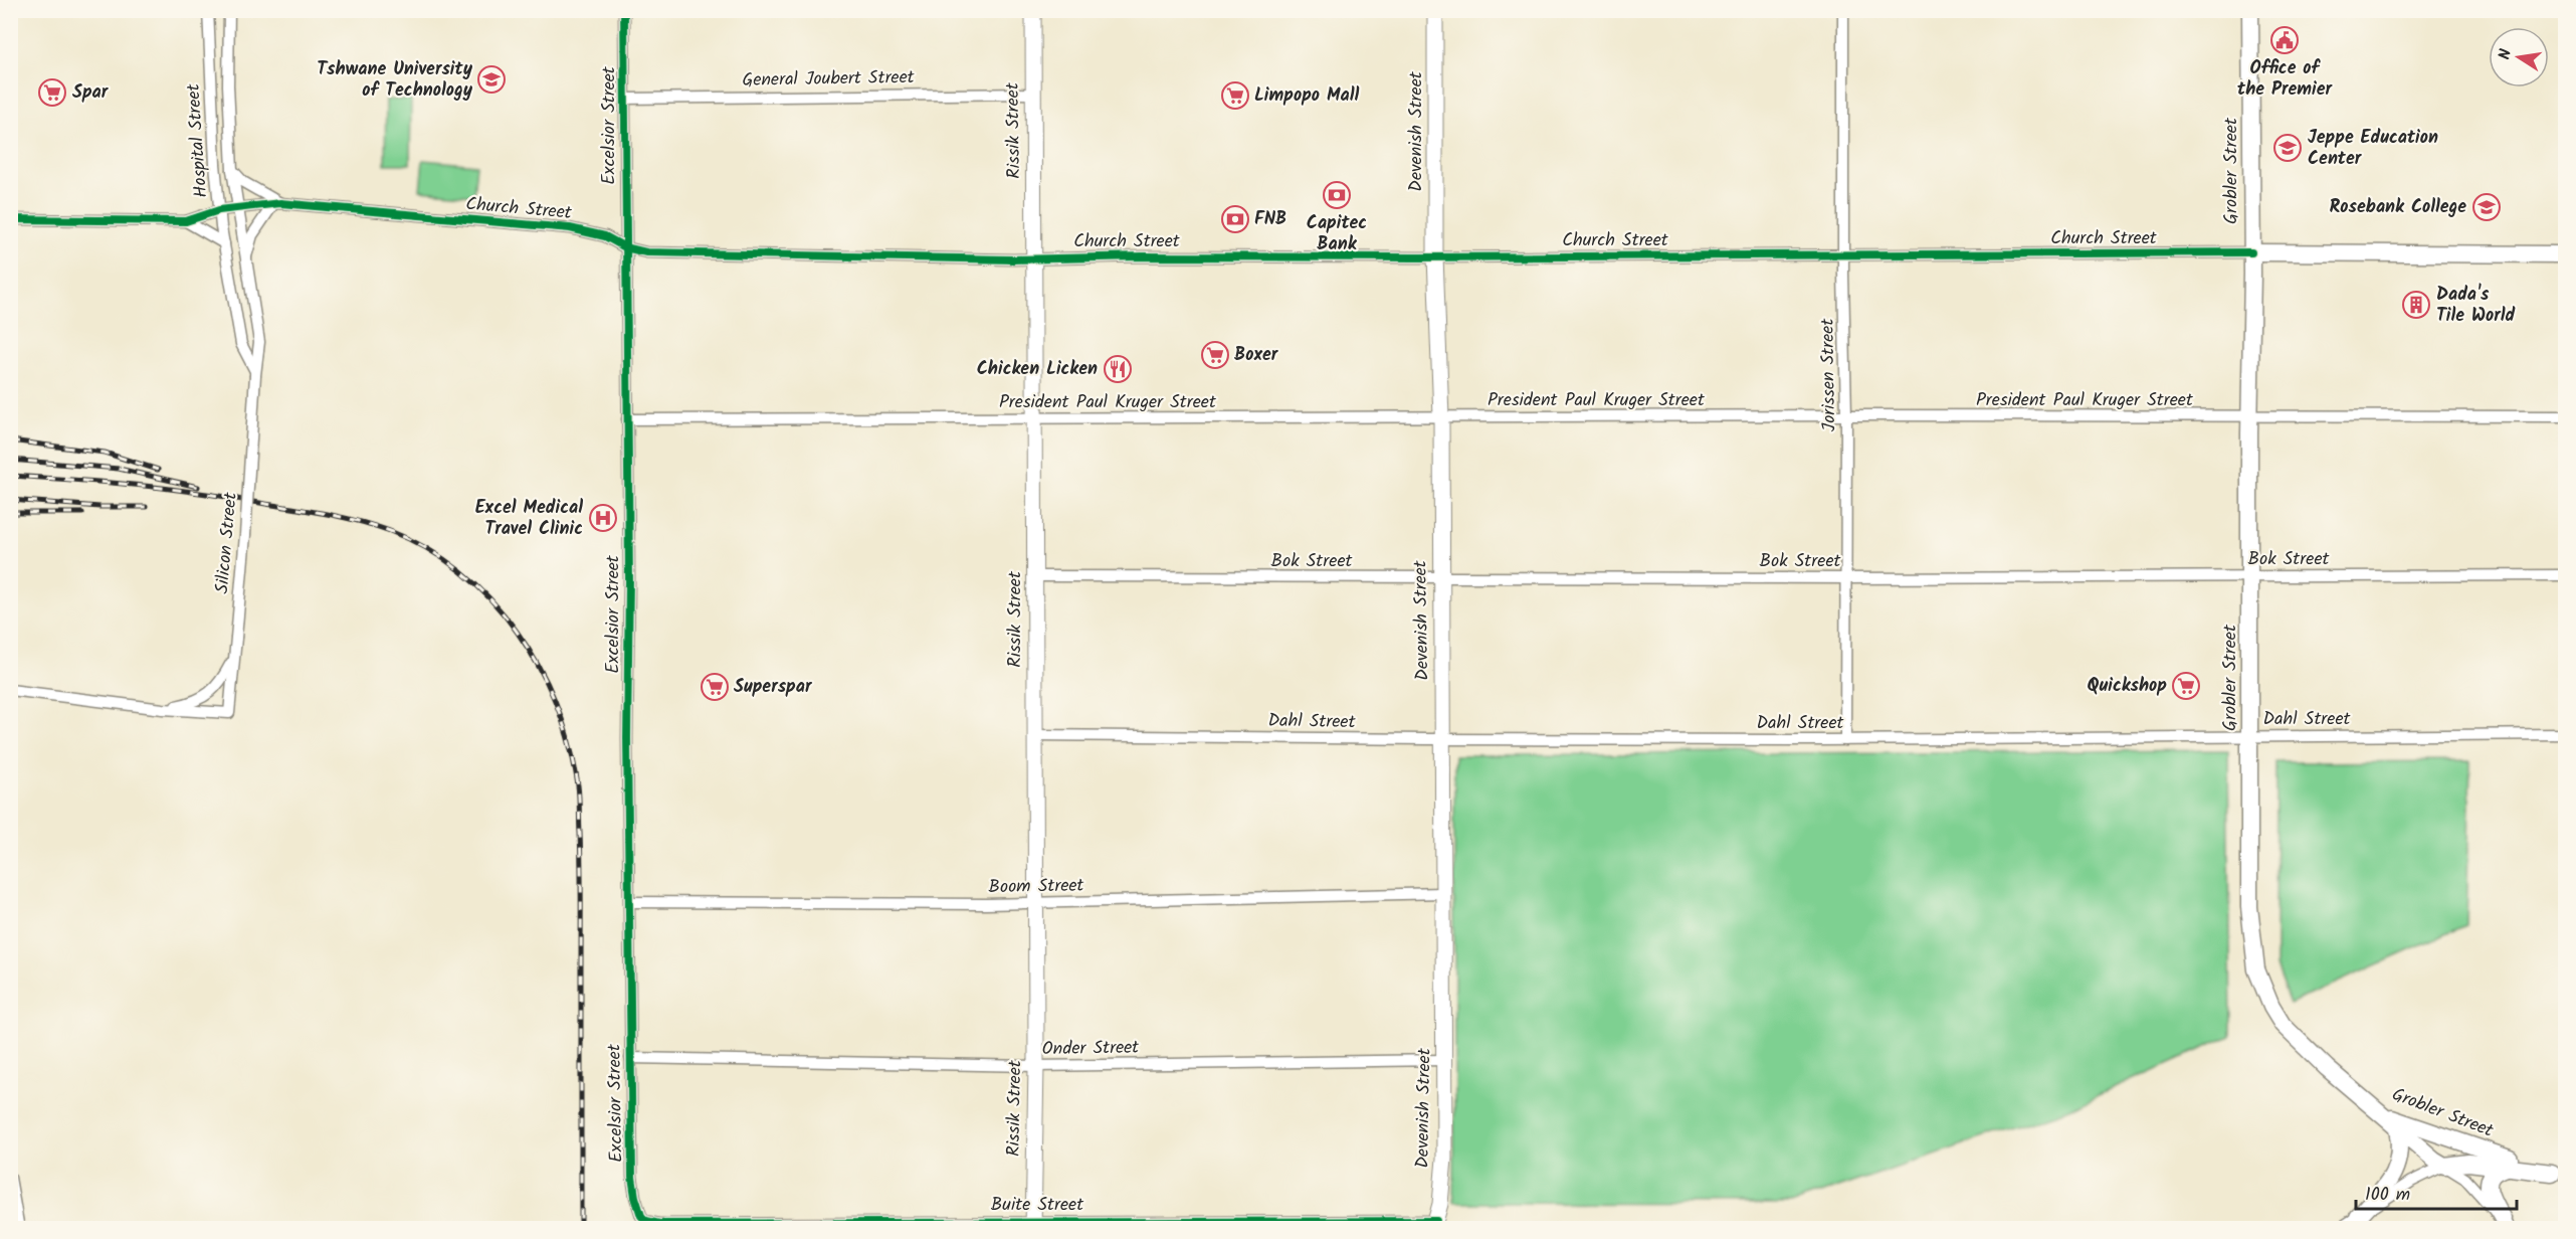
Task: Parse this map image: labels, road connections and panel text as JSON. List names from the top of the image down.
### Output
{
  "streets": {
    "main road": [
      "Rissik Street",
      "Devenish Street",
      "Grobler Street",
      "Church Street"
    ],
    "street": [
      "General Joubert Street",
      "Excelsior Street",
      "Hospital Street",
      "Jorissen Street",
      "President Paul Kruger Street",
      "Silicon Street",
      "Bok Street",
      "Dahl Street",
      "Boom Street",
      "Onder Street",
      "Buite Street"
    ]
  },
  "crossings": [
    ["General Joubert Street", "Excelsior Street"],
    ["General Joubert Street", "Rissik Street"],
    ["Excelsior Street", "Church Street"],
    ["Excelsior Street", "President Paul Kruger Street"],
    ["Excelsior Street", "Boom Street"],
    ["Excelsior Street", "Onder Street"],
    ["Excelsior Street", "Buite Street"],
    ["Rissik Street", "Church Street"],
    ["Rissik Street", "President Paul Kruger Street"],
    ["Rissik Street", "Bok Street"],
    ["Rissik Street", "Dahl Street"],
    ["Rissik Street", "Boom Street"],
    ["Rissik Street", "Onder Street"],
    ["Rissik Street", "Buite Street"],
    ["Devenish Street", "Church Street"],
    ["Devenish Street", "President Paul Kruger Street"],
    ["Devenish Street", "Bok Street"],
    ["Devenish Street", "Dahl Street"],
    ["Devenish Street", "Boom Street"],
    ["Devenish Street", "Onder Street"],
    ["Devenish Street", "Buite Street"],
    ["Hospital Street", "Church Street"],
    ["Hospital Street", "Silicon Street"],
    ["Grobler Street", "Church Street"],
    ["Grobler Street", "President Paul Kruger Street"],
    ["Grobler Street", "Bok Street"],
    ["Grobler Street", "Dahl Street"],
    ["Church Street", "Jorissen Street"],
    ["Jorissen Street", "President Paul Kruger Street"],
    ["Jorissen Street", "Bok Street"],
    ["Jorissen Street", "Dahl Street"]
  ],
  "places": {
    "public building": ["Office of the Premier"],
    "school or university": ["Tshwane University of Technology", "Jeppe Education Center", "Rosebank College"],
    "supermarket": [
      "Spar",
      "Limpopo Mall",
      "Boxer",
      "Quickshop",
      "Superspar"
    ],
    "bank": ["Capitec Bank", "FNB"],
    "building": ["Dada's Tile World"],
    "restaurant": ["Chicken Licken"],
    "hospital": ["Excel Medical Travel Clinic"]
  },
  "scale_bar": "100 m",
  "north": "left"
}
